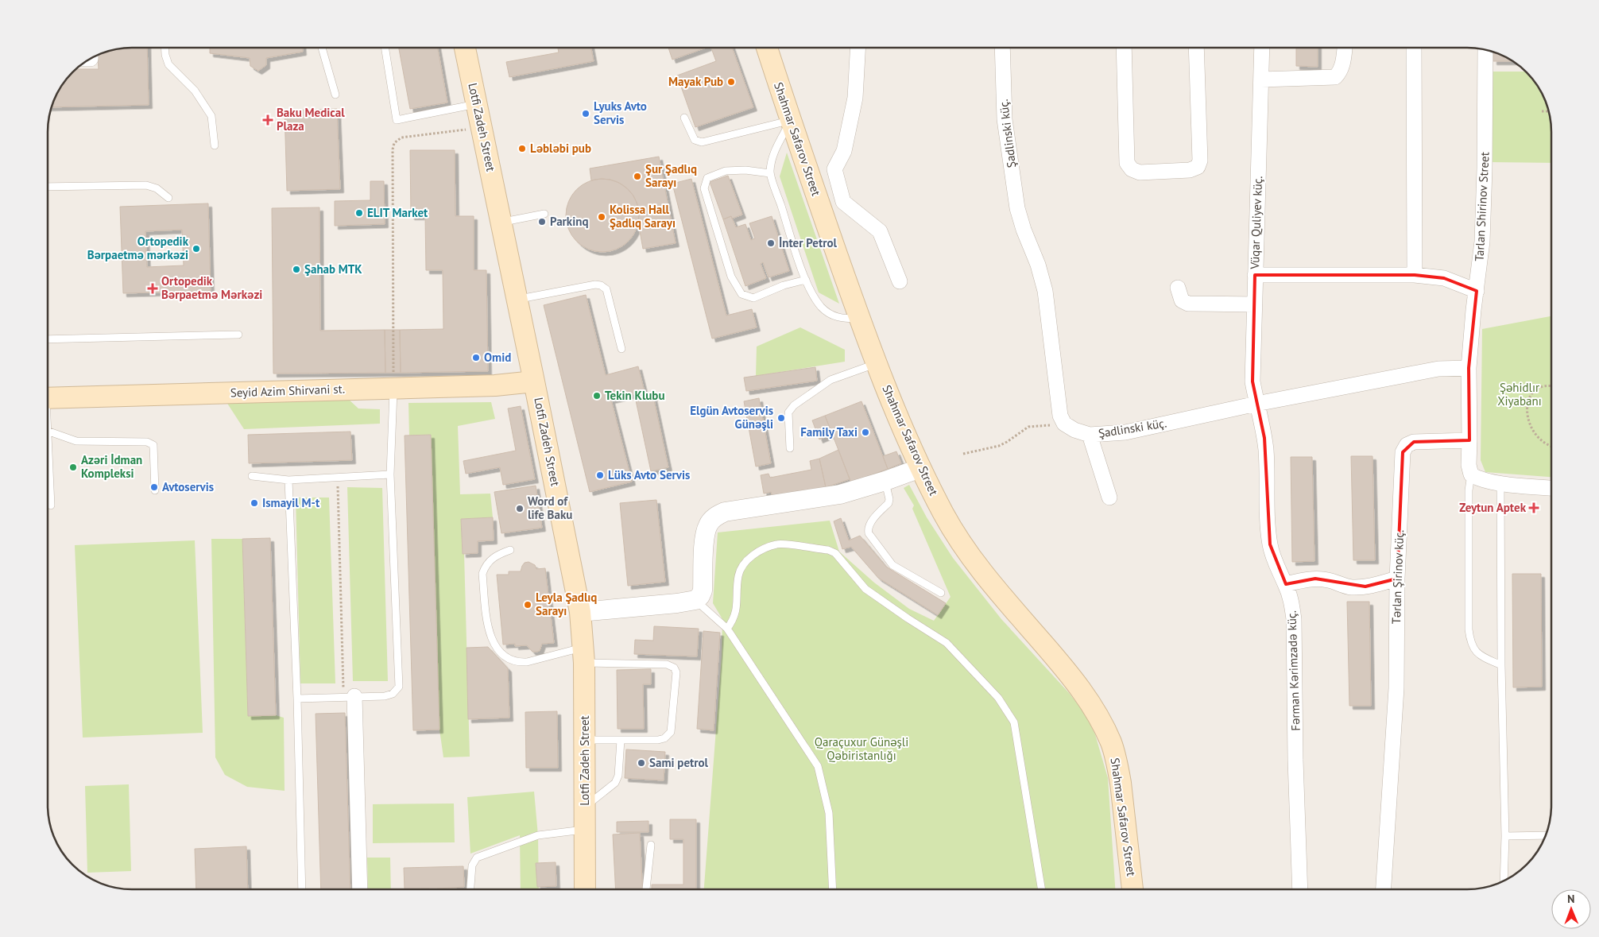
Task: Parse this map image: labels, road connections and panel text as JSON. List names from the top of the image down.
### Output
{
  "streets": {
    "main road": ["Lotfi Zadeh Street", "Shahmar Safarov Street", "Seyid Azim Shirvani st."],
    "street": [
      "Şadlinski küç.",
      "Tarlan Shirinov Street",
      "Vüqar Quliyev küç.",
      "Tərlan Şirinov küç.",
      "Fərman Kərimzadə küç."
    ]
  },
  "crossings": [
    ["Lotfi Zadeh Street", "Seyid Azim Shirvani st."],
    ["Şadlinski küç.", "Tarlan Shirinov Street"],
    ["Şadlinski küç.", "Vüqar Quliyev küç."],
    ["Şadlinski küç.", "Fərman Kərimzadə küç."],
    ["Vüqar Quliyev küç.", "Fərman Kərimzadə küç."]
  ],
  "parks": ["Şəhidlır Xiyabanı", "Qaraçuxur Günəşli Qəbiristanlığı"],
  "places": {
    "other": [
      "Mayak Pub",
      "Lyuks Avto Servis",
      "Ləbləbi pub",
      "Şur Şadlıq Sarayı",
      "ELIT Market",
      "Kolissa Hall Şadlıq Sarayı",
      "Parkinq",
      "İnter Petrol",
      "Ortopedik Bərpaetmə mərkəzi",
      "Şahab MTK",
      "Omid",
      "Tekin Klubu",
      "Elgün Avtoservis Günəşli",
      "Family Taxi",
      "Azəri İdman Kompleksi",
      "Lüks Avto Servis",
      "Avtoservis",
      "Ismayil M-t",
      "Word of life Baku",
      "Leyla Şadlıq Sarayı",
      "Sami petrol"
    ],
    "health": ["Baku Medical Plaza", "Ortopedik Bərpaetmə Mərkəzi", "Zeytun Aptek"]
  },
  "north": "top"
}
